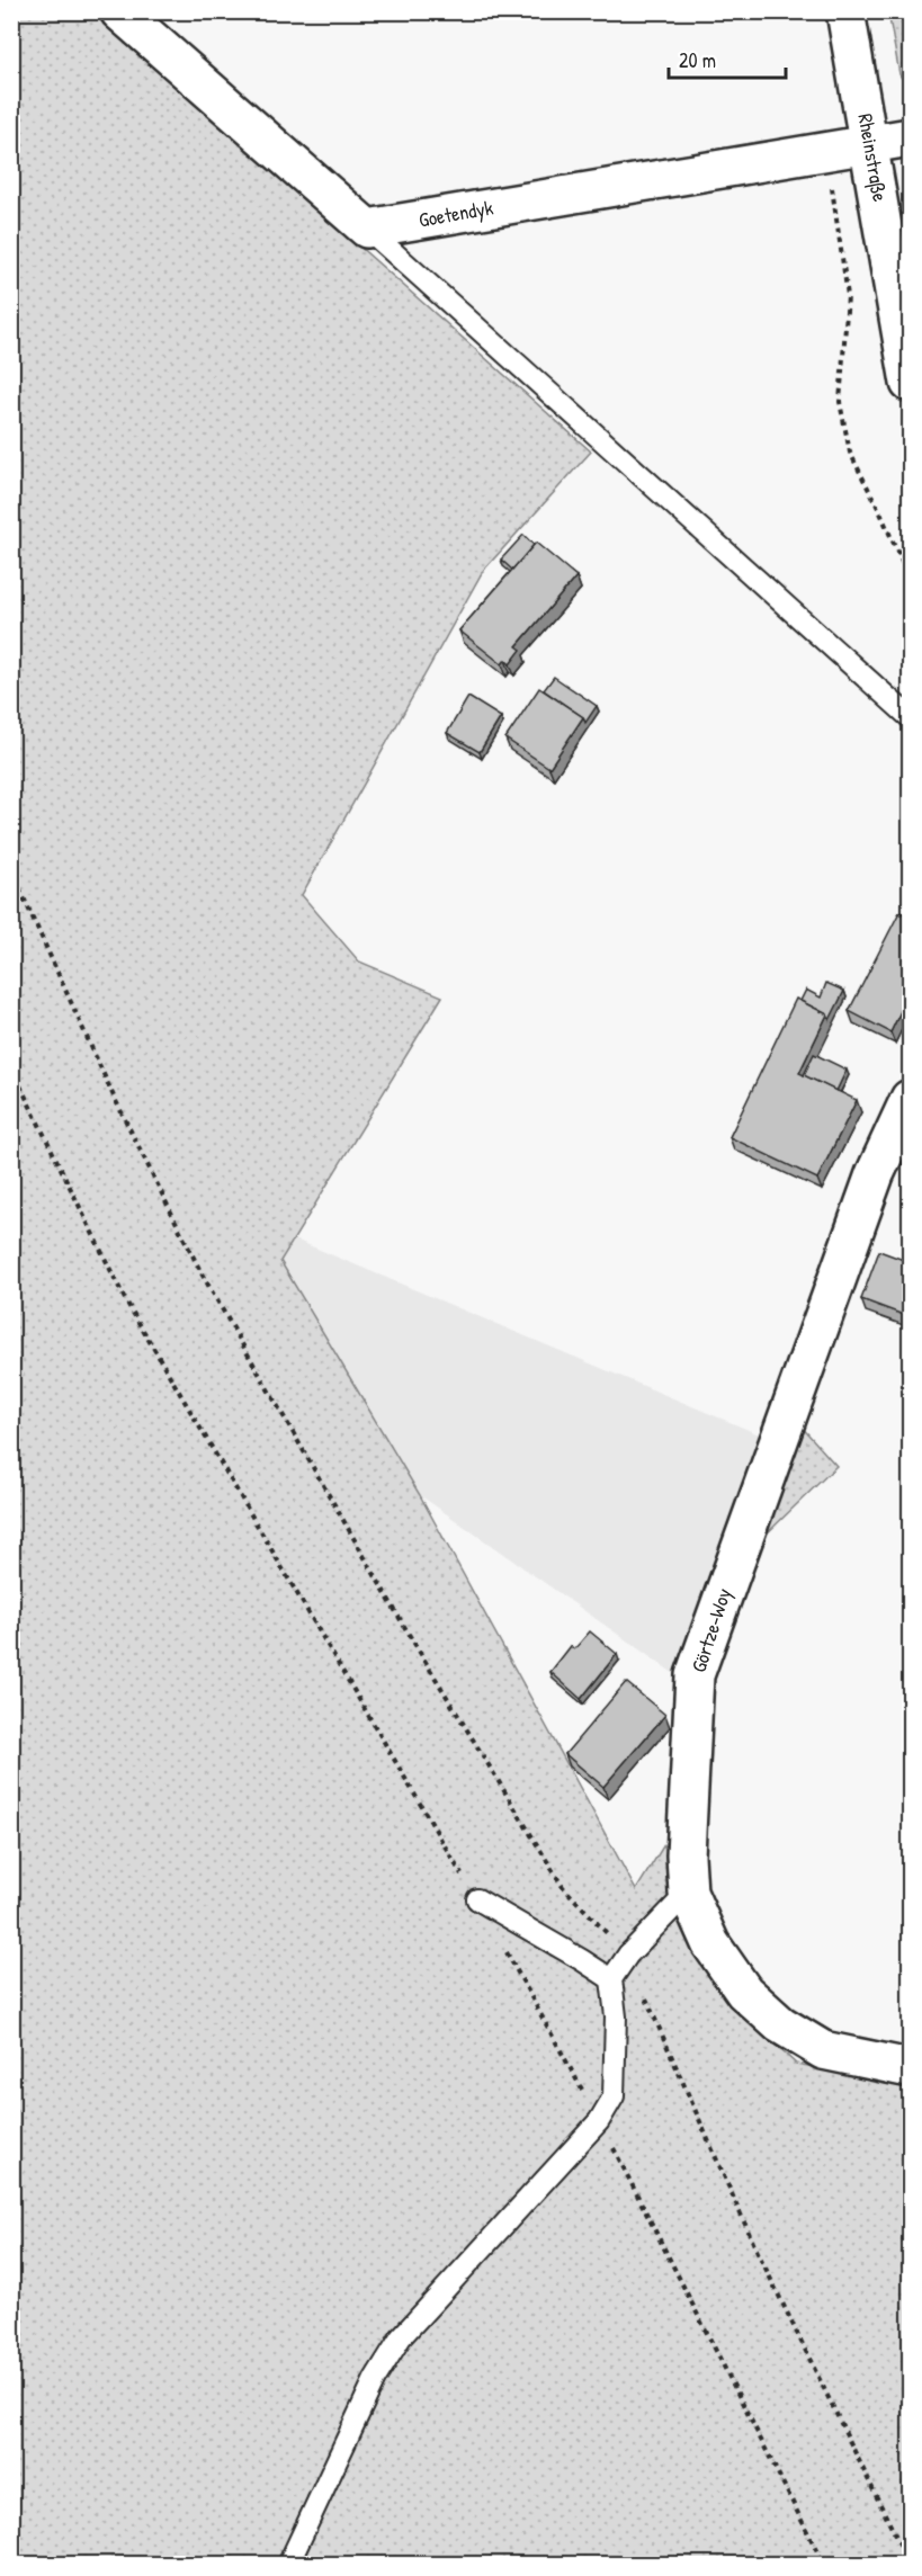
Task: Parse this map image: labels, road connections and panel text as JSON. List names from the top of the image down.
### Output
{
  "streets": {
    "street": ["Rheinstraße", "Goetendyk", "Görtze-Woy"]
  },
  "crossings": [
    ["Rheinstraße", "Goetendyk"]
  ],
  "scale_bar": "20 m"
}
